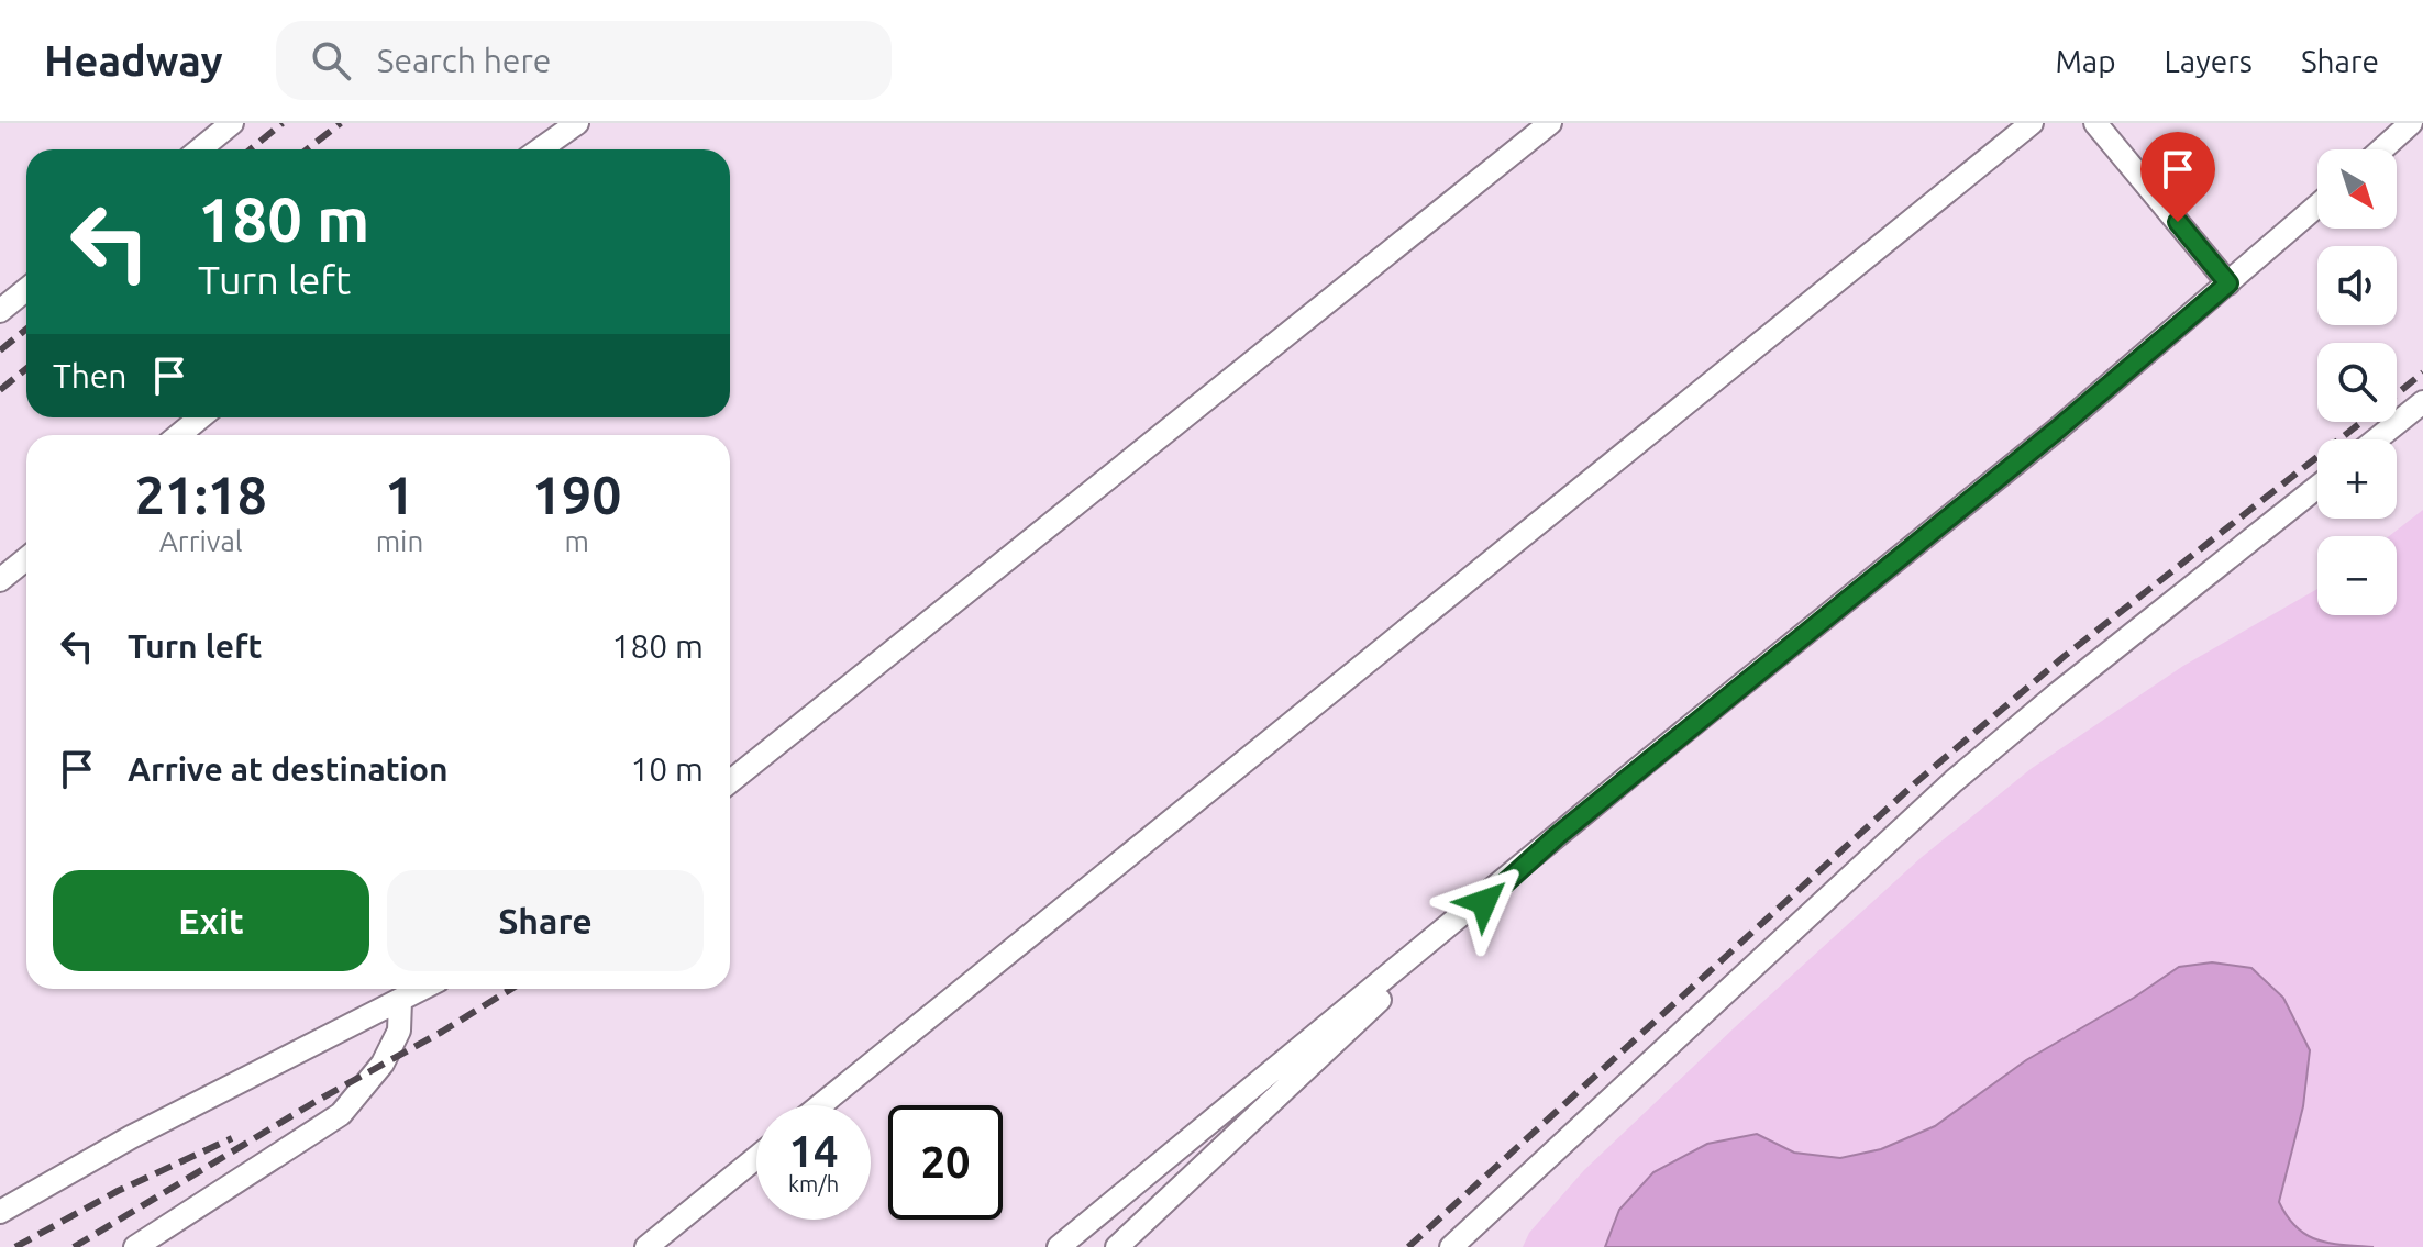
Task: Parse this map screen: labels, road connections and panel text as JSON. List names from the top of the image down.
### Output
{
  "north": "bottom right",
  "page": {
    "header": "Headway",
    "search": "Search here",
    "nav": ["Map", "Layers", "Share"],
    "map_buttons": ["+", "−"],
    "turn": ["180 m", "Turn left"],
    "then": "Then",
    "eta": [
      "21:18",
      "Arrival",
      "1",
      "min",
      "190",
      "m"
    ],
    "list": [
      {
        "name": "Turn left",
        "value": "180 m"
      },
      {
        "name": "Arrive at destination",
        "value": "10 m"
      }
    ],
    "buttons": ["Exit", "Share"],
    "speed": "14 km/h",
    "limit": "20"
  }
}
